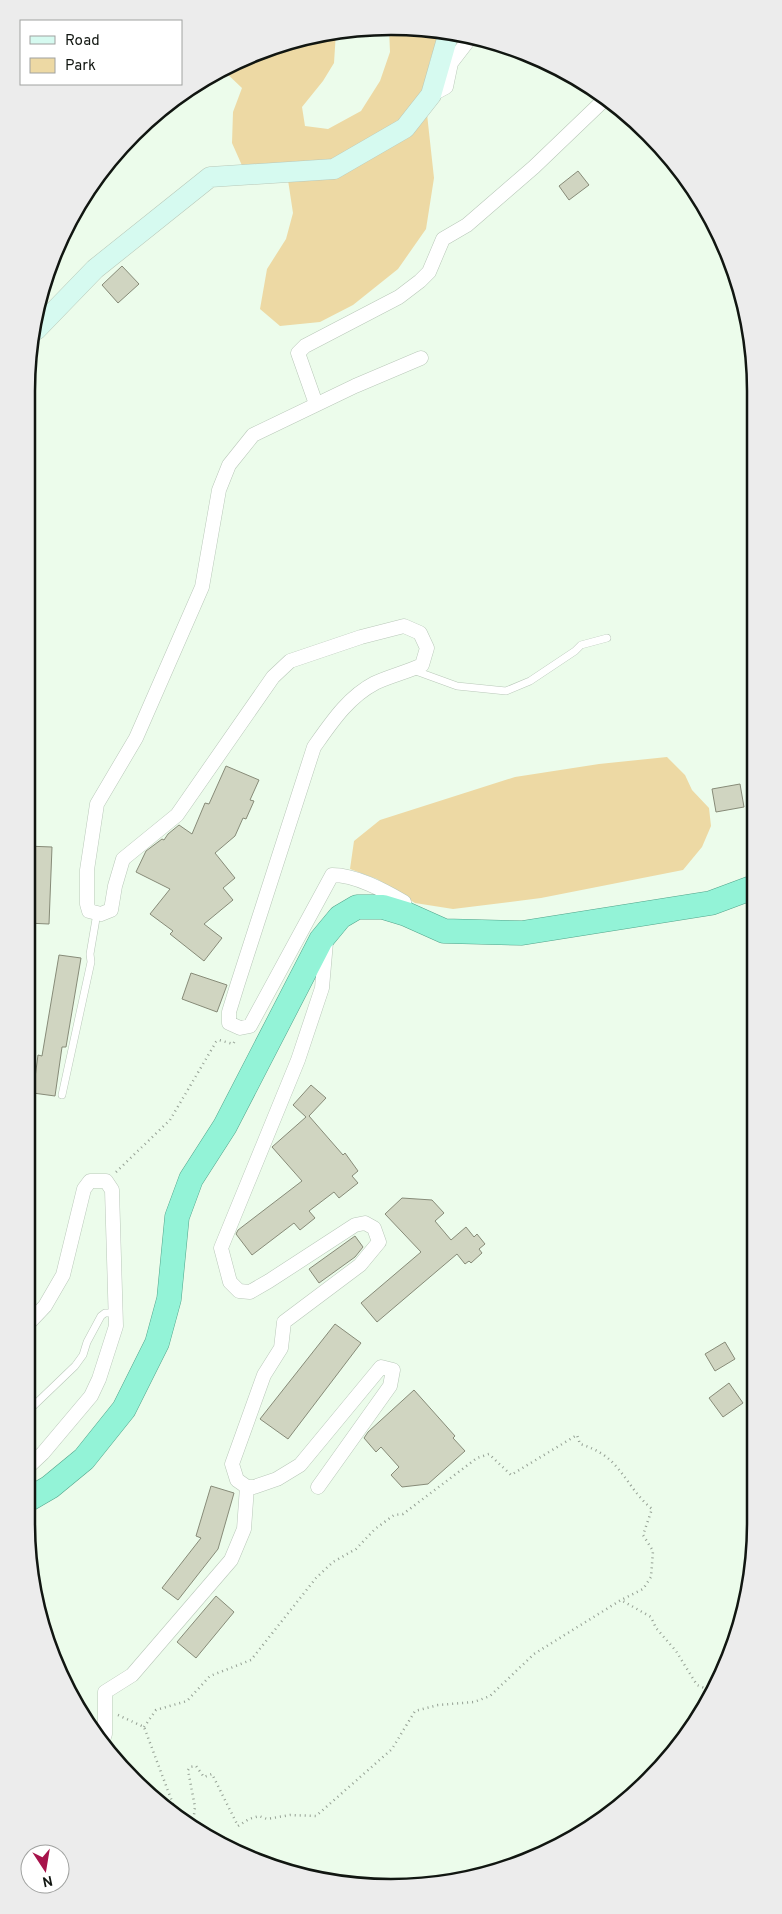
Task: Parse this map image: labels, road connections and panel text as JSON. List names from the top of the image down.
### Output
{
  "legend": ["Road", "Park"],
  "north": "bottom"
}
